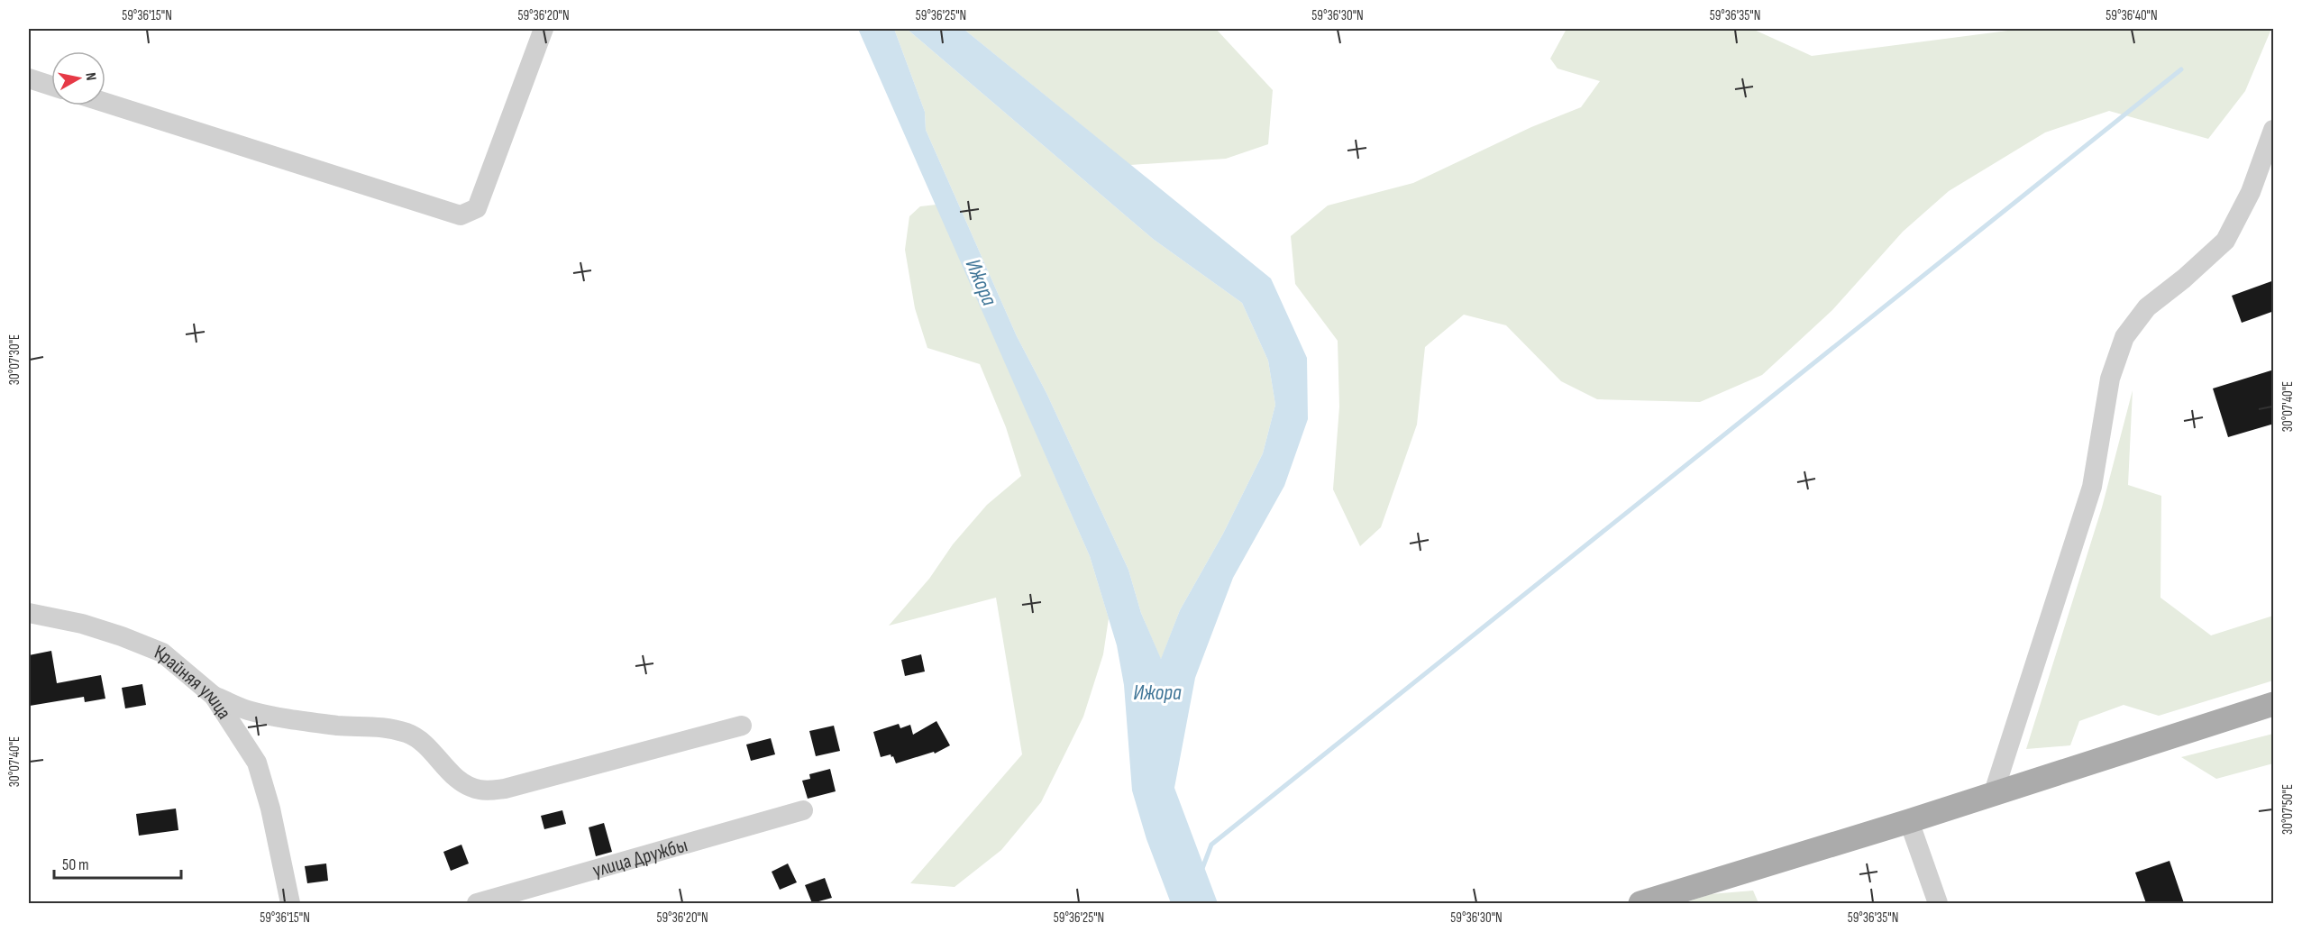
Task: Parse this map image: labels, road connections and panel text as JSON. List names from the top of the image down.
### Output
{
  "streets": {
    "street": ["Крайняя улица", "улица Дружбы"]
  },
  "water": ["Ижора"],
  "scale_bar": "50 m",
  "north": "right",
  "coordinates": [
    "59°36'15\"N",
    "59°36'20\"N",
    "59°36'25\"N",
    "59°36'30\"N",
    "59°36'35\"N",
    "59°36'40\"N",
    "30°07'30\"E",
    "30°07'40\"E",
    "30°07'50\"E"
  ]
}
